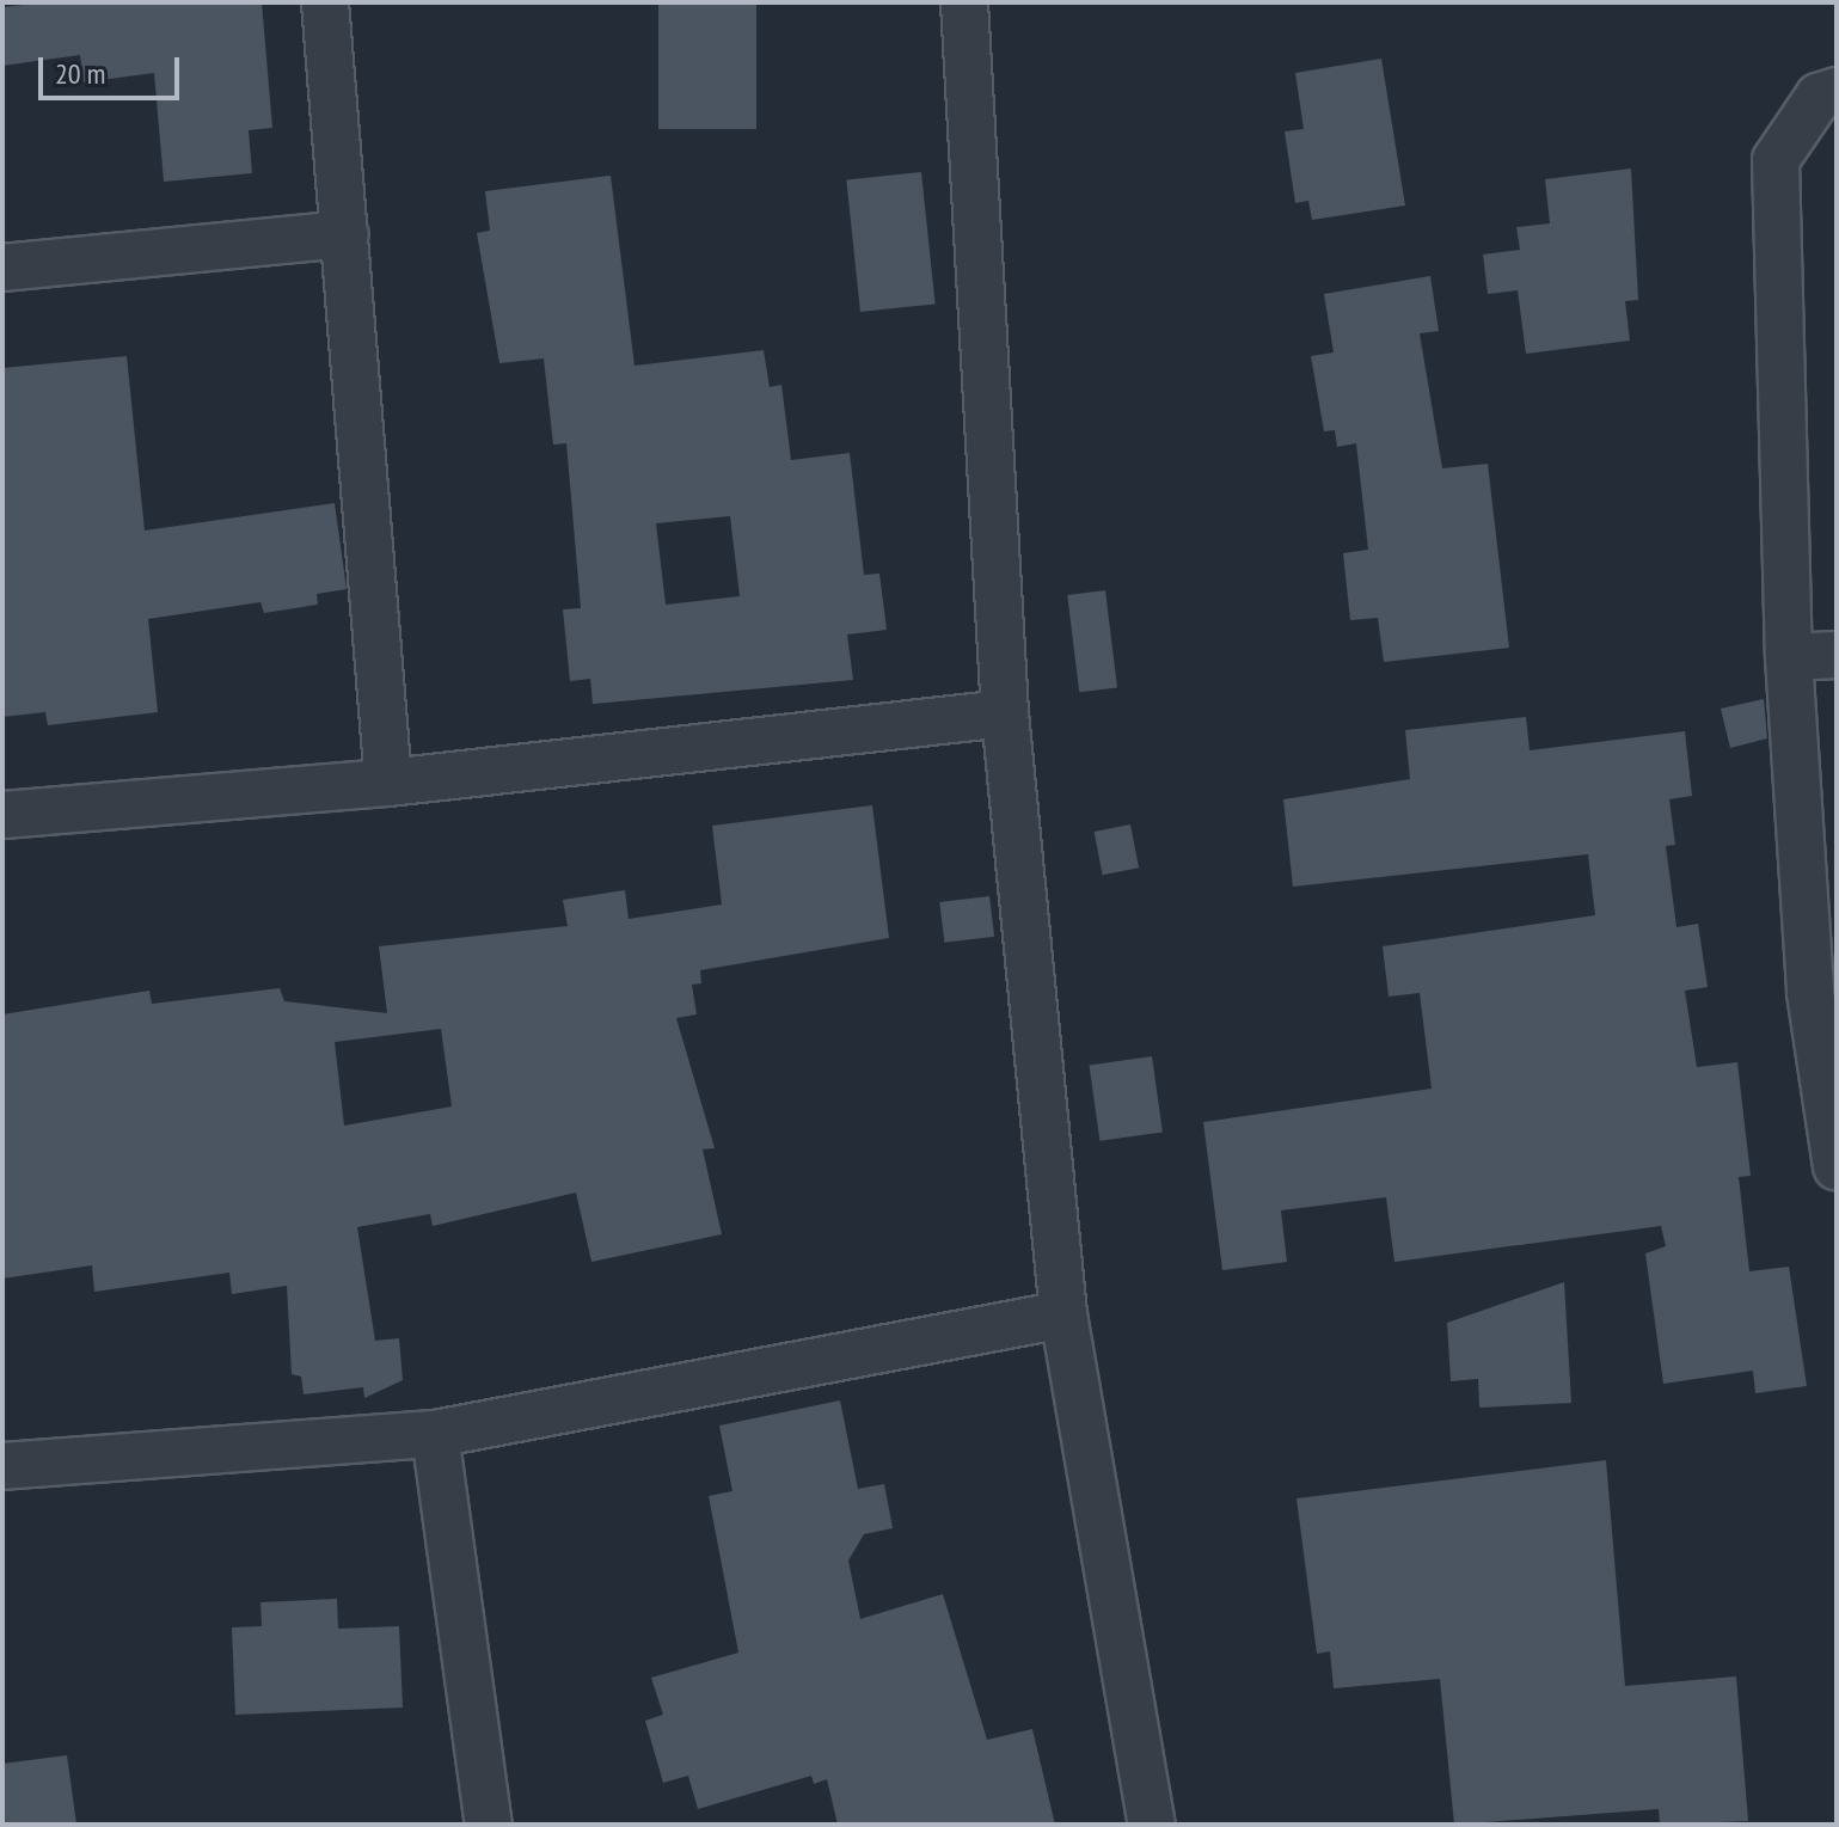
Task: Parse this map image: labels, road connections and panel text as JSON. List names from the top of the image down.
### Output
{
  "scale_bar": "20 m"
}
